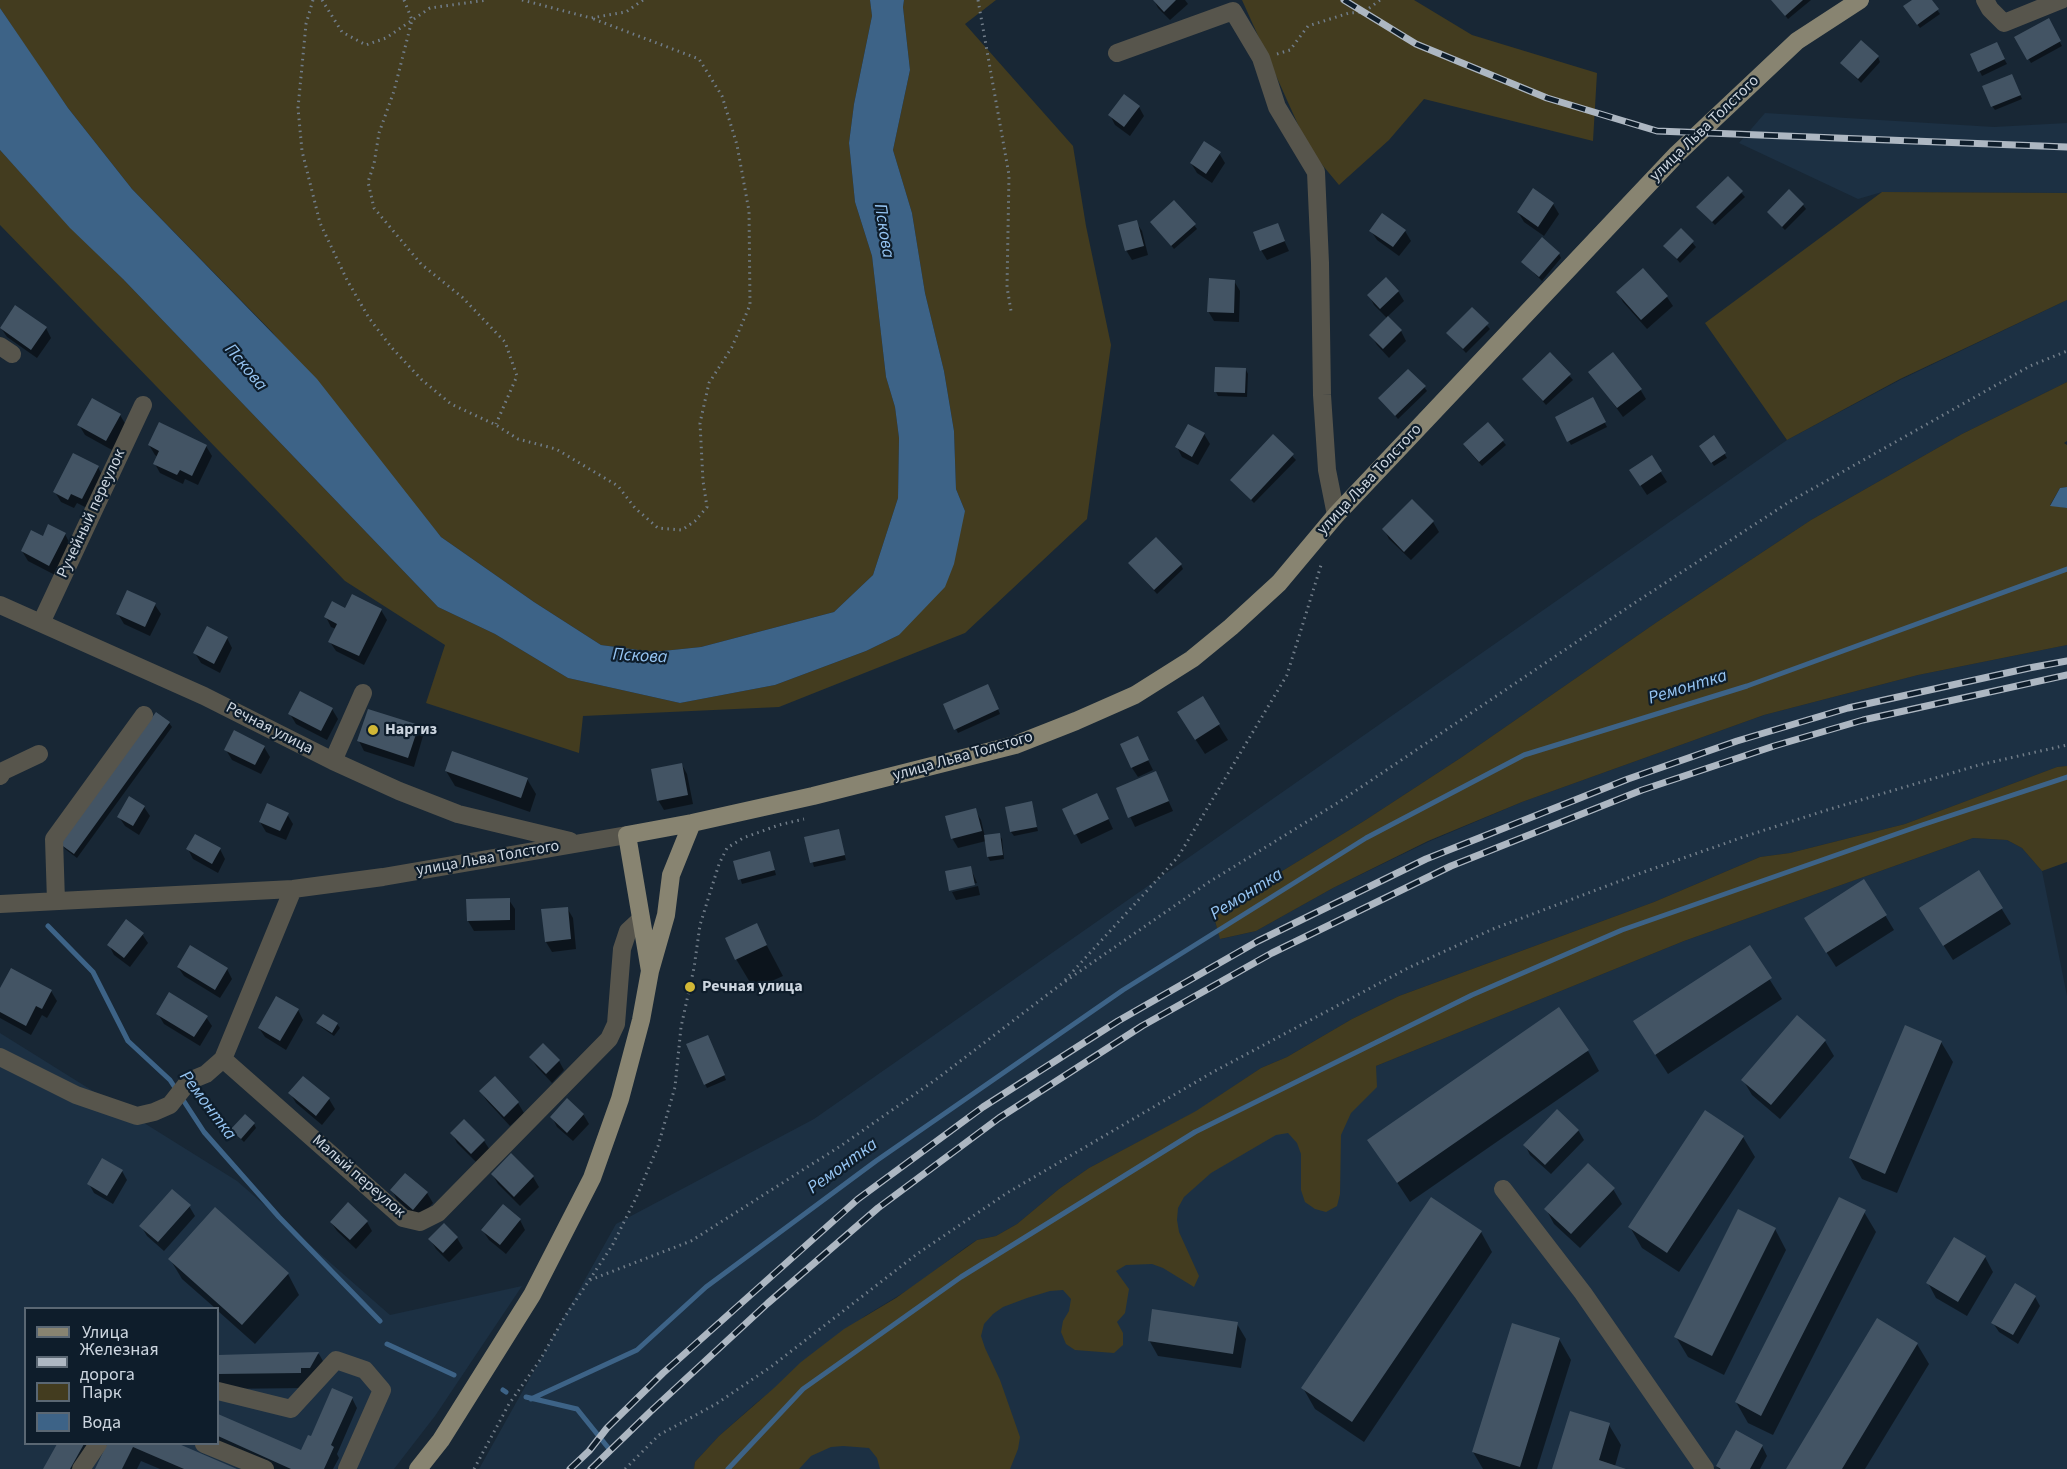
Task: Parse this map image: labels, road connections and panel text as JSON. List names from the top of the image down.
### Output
{
  "streets": {
    "main road": ["улица Льва Толстого"],
    "street": ["Ручейный переулок", "Речная улица", "Малый переулок"]
  },
  "crossings": [
    ["улица Льва Толстого", "Речная улица"],
    ["Ручейный переулок", "Речная улица"]
  ],
  "water": ["Пскова", "Ремонтка"],
  "places": ["Наргиз", "Речная улица"],
  "legend": [
    "Улица",
    "Железная дорога",
    "Парк",
    "Вода"
  ]
}
